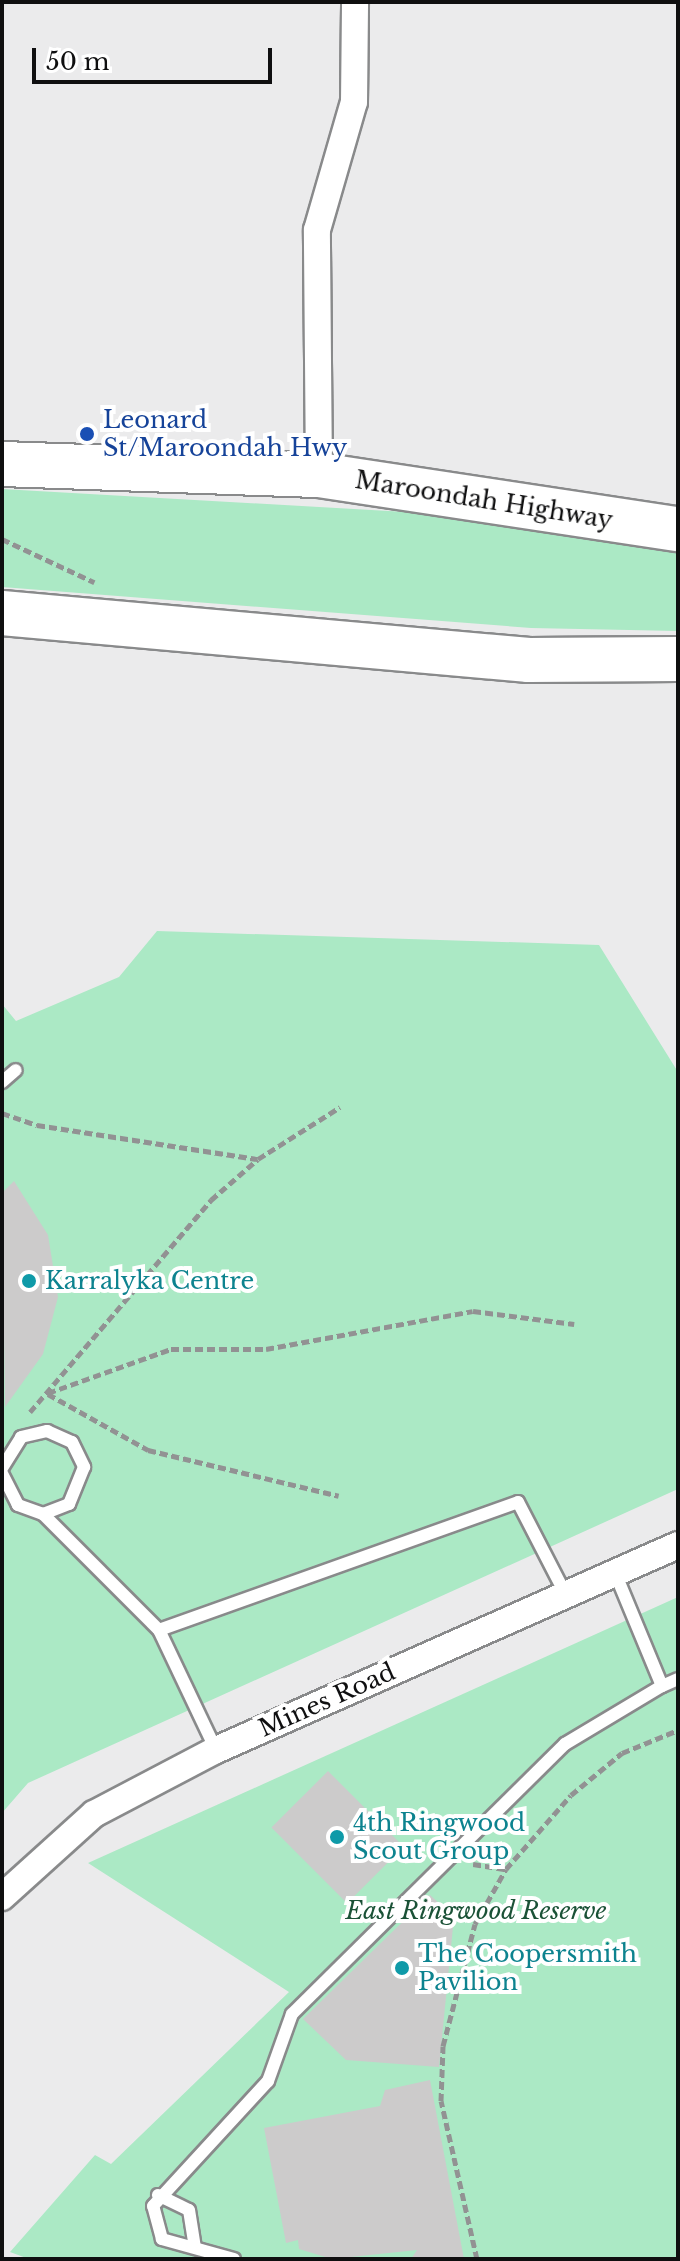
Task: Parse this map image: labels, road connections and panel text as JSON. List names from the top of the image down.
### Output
{
  "streets": {
    "highway": ["Maroondah Highway"],
    "street": ["Mines Road"]
  },
  "parks": ["East Ringwood Reserve"],
  "places": [
    "Leonard St/Maroondah Hwy",
    "Karralyka Centre",
    "4th Ringwood Scout Group",
    "The Coopersmith Pavilion"
  ],
  "scale_bar": "50 m"
}
